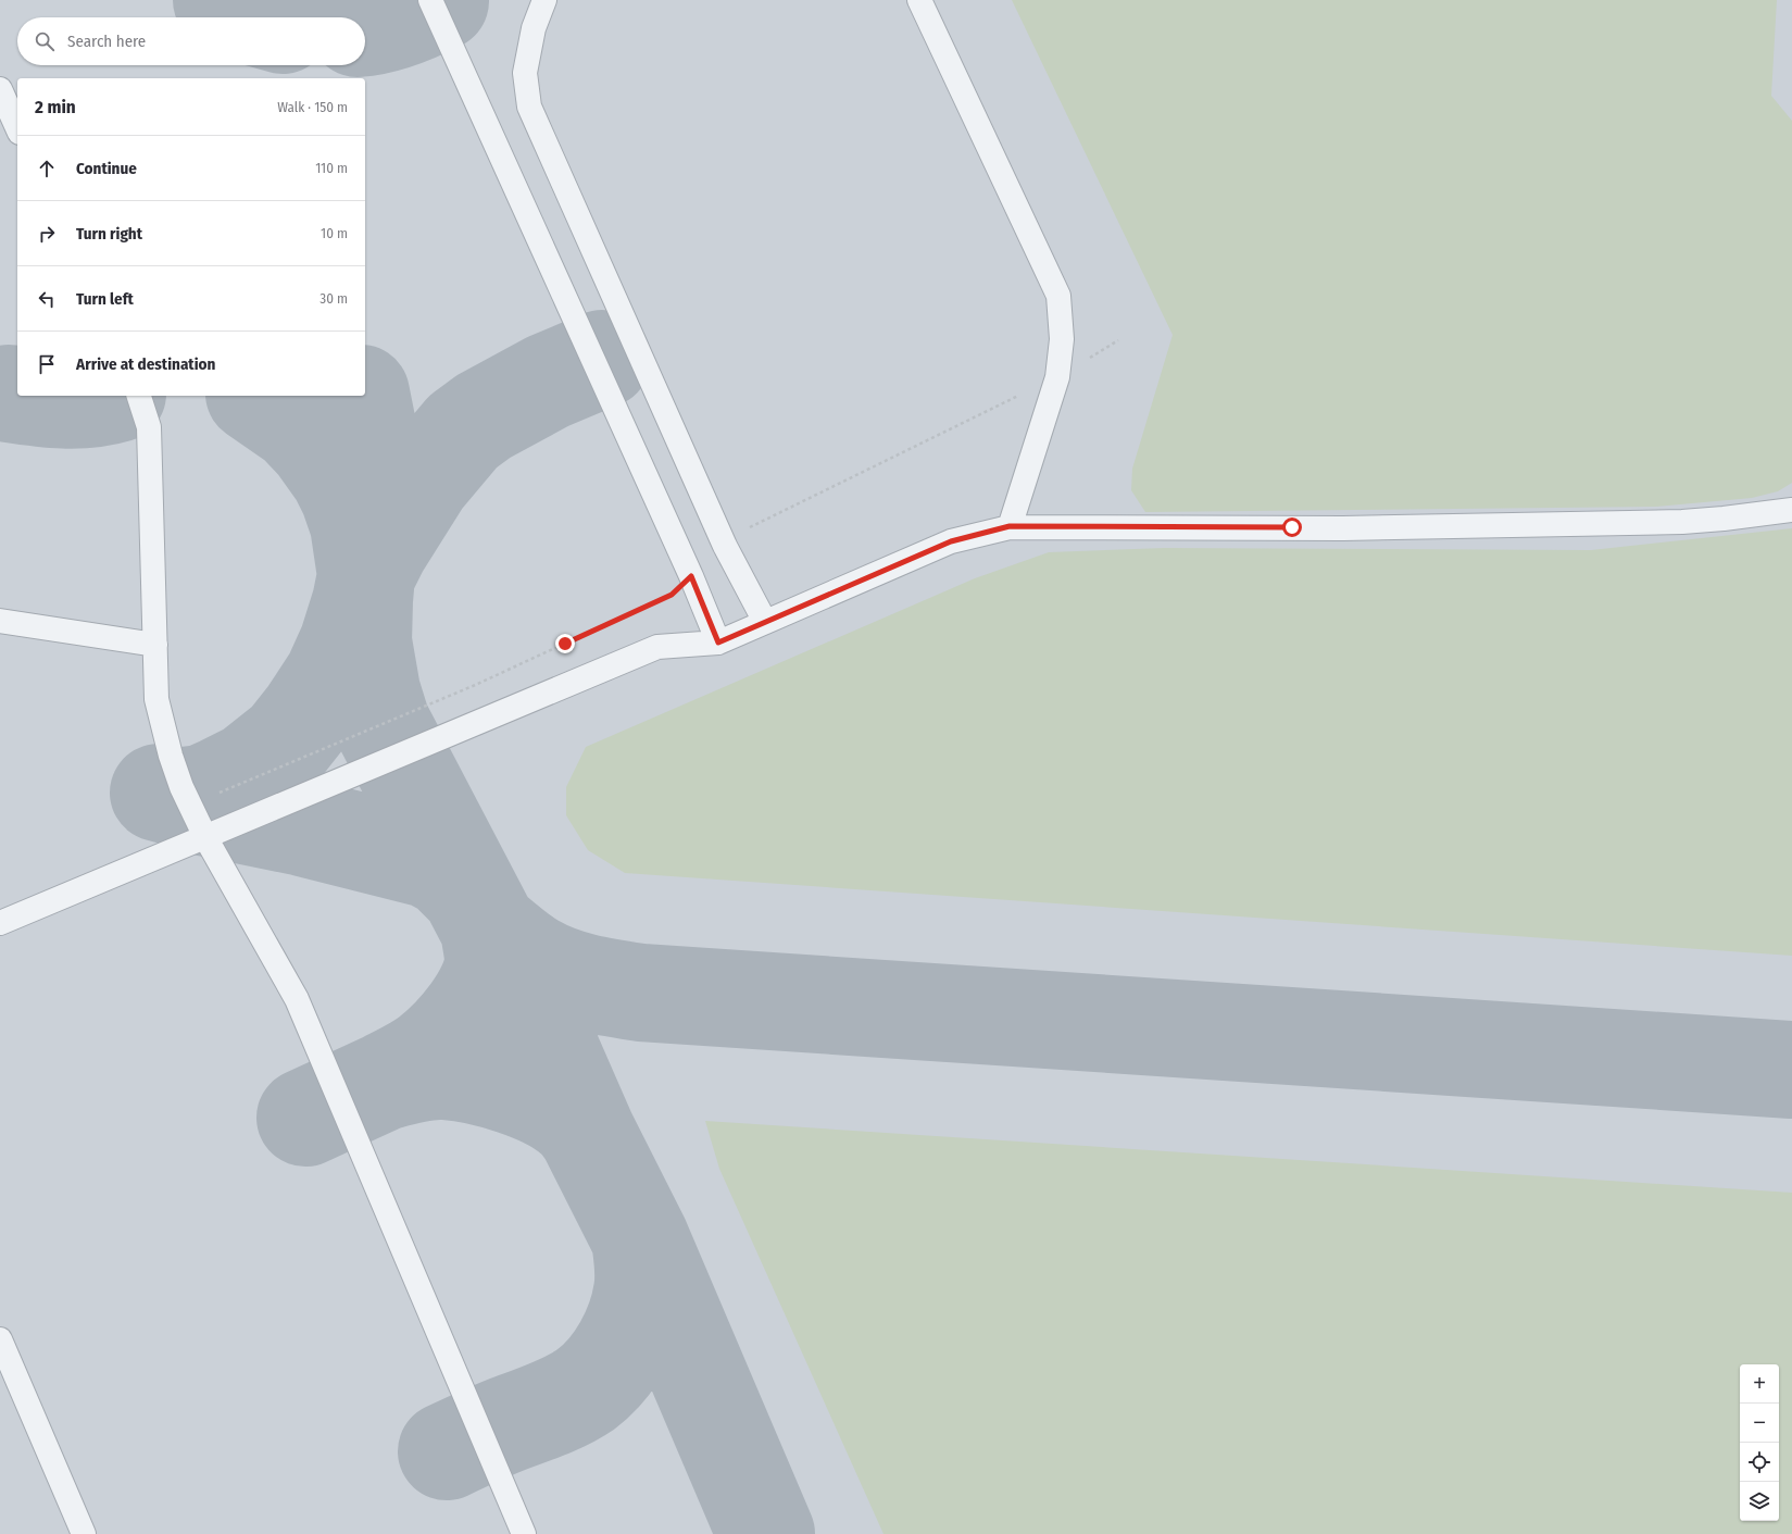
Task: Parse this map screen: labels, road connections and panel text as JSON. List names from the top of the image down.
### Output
{
  "page": {
    "search": "Search here",
    "heading": ["2 min", "Walk · 150 m"],
    "list": [
      ["Continue", "110 m"],
      ["Turn right", "10 m"],
      ["Turn left", "30 m"],
      "Arrive at destination"
    ],
    "map_buttons": ["+", "−"]
  }
}
